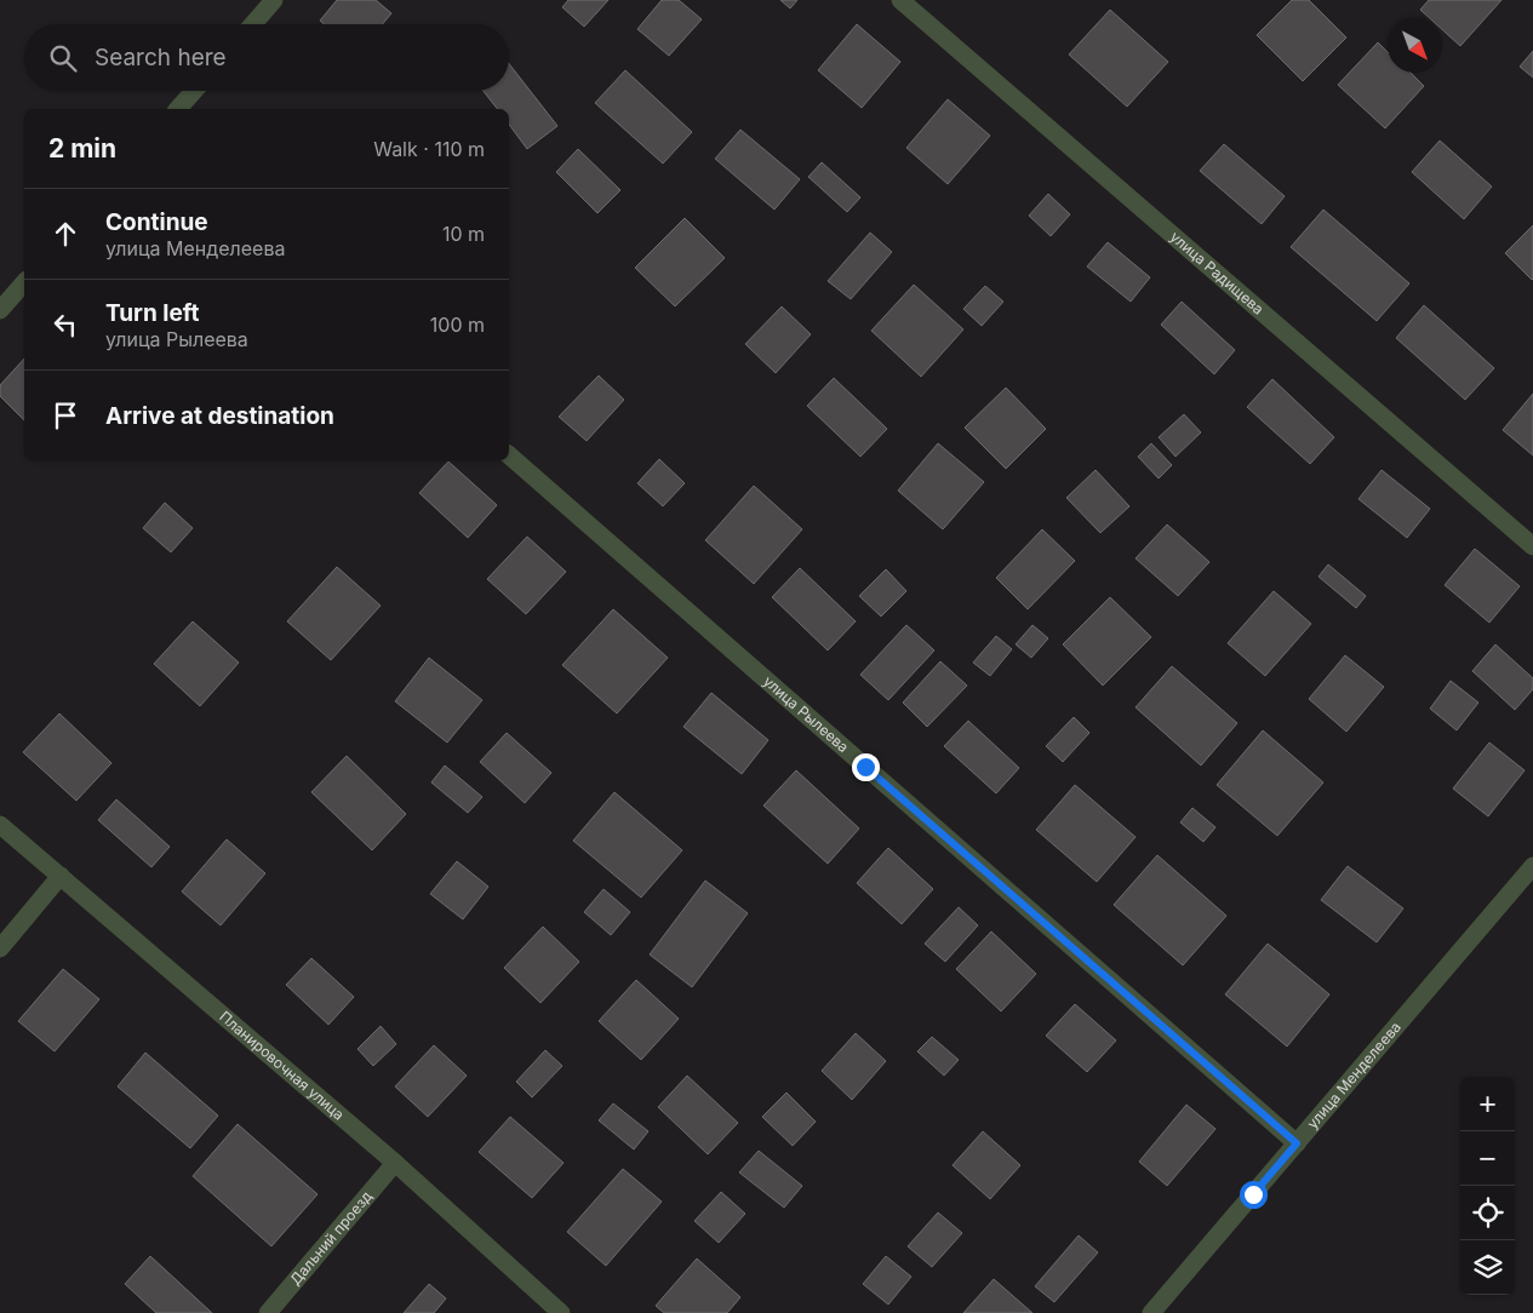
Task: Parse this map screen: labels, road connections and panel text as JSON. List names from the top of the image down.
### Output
{
  "streets": {
    "street": [
      "улица Радищева",
      "улица Рылеева",
      "Планировочная улица",
      "улица Менделеева",
      "Дальний проезд"
    ]
  },
  "crossings": [
    ["улица Рылеева", "улица Менделеева"],
    ["Планировочная улица", "Дальний проезд"]
  ],
  "north": "bottom right",
  "page": {
    "search": "Search here",
    "heading": ["2 min", "Walk · 110 m"],
    "list": [
      ["Continue", "улица Менделеева", "10 m"],
      ["Turn left", "улица Рылеева", "100 m"],
      "Arrive at destination"
    ],
    "map_buttons": ["+", "−"]
  }
}
